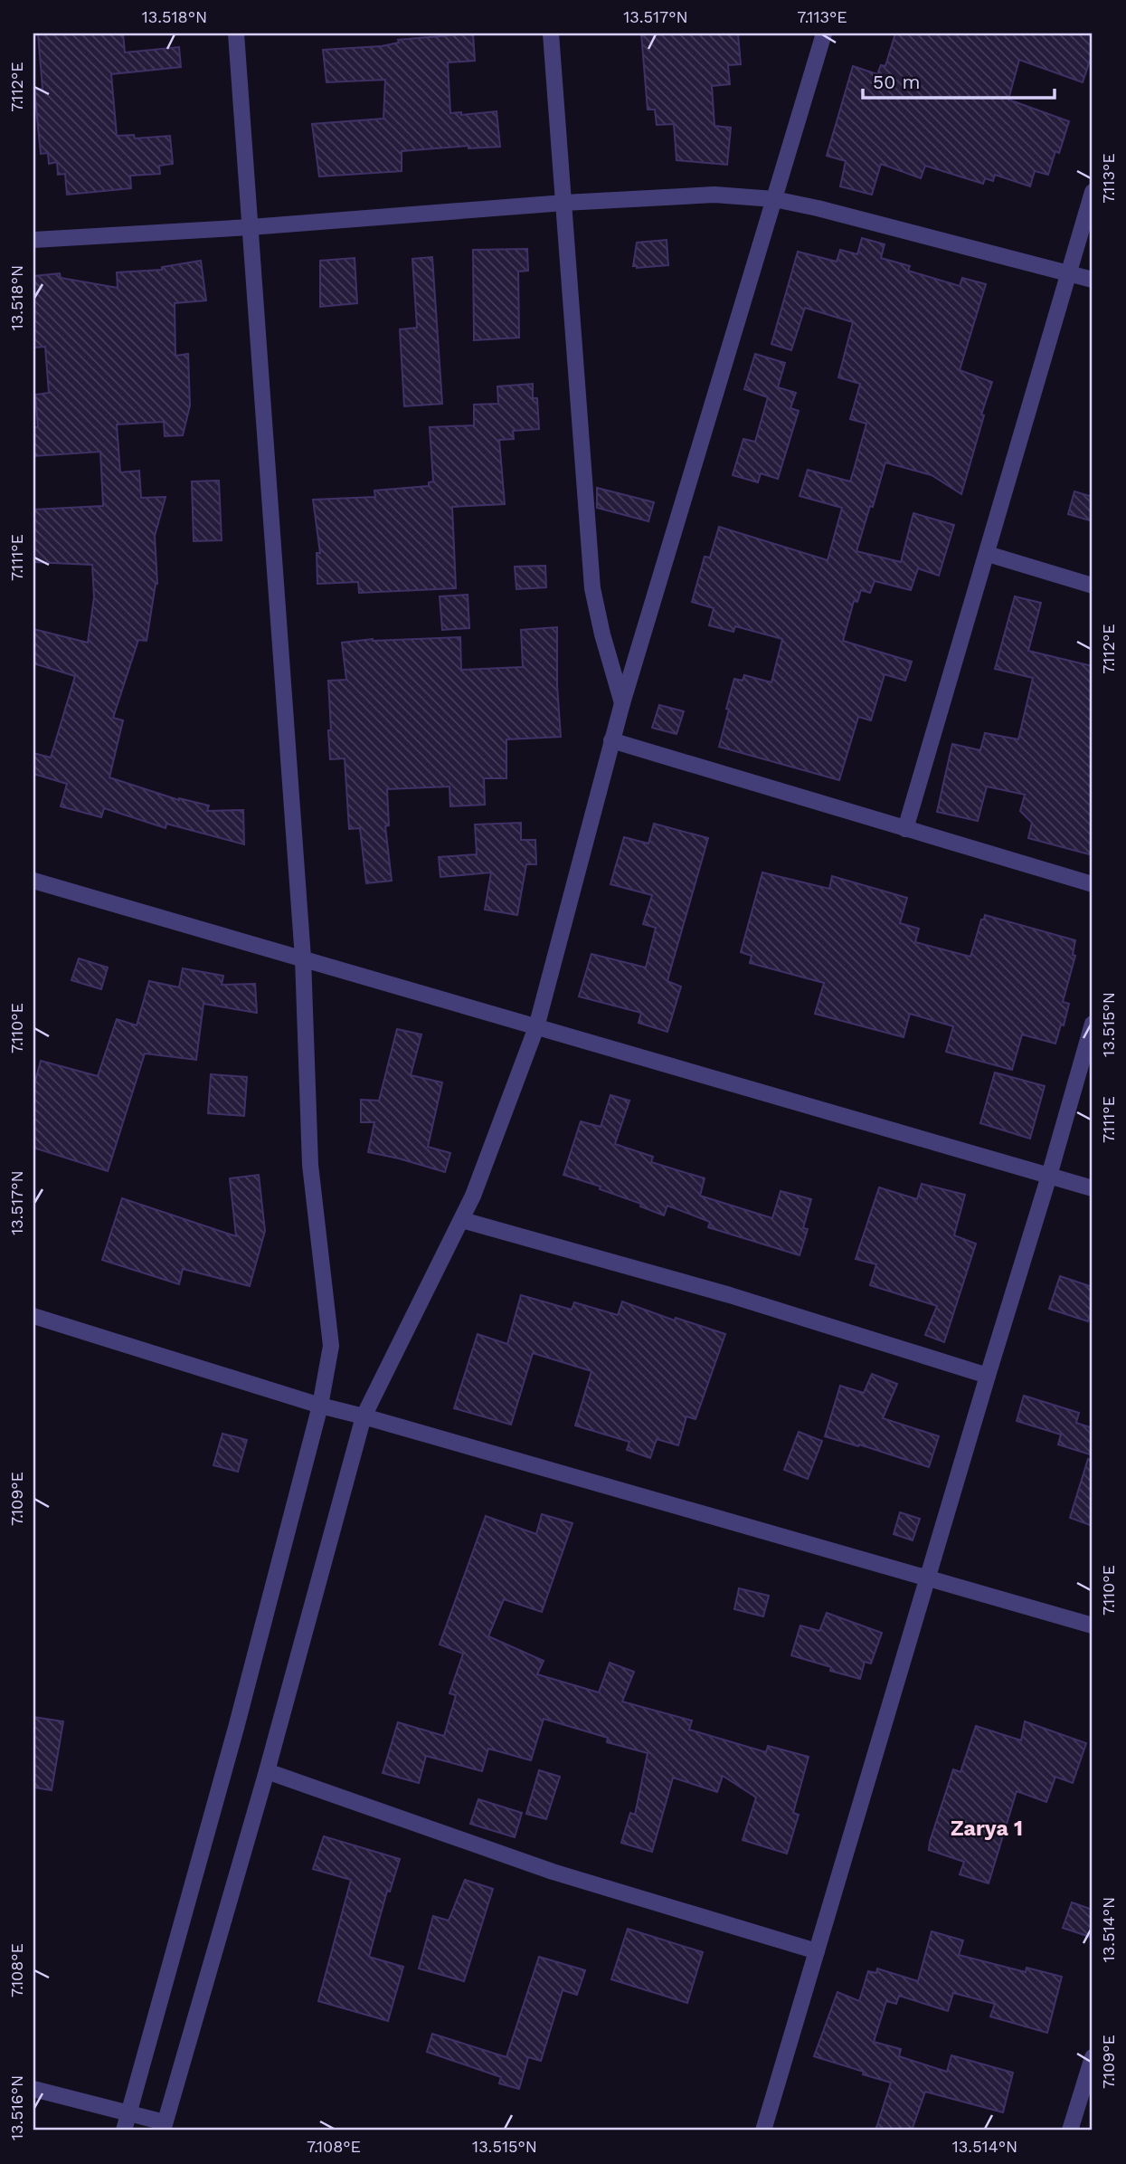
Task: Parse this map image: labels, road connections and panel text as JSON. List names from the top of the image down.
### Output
{
  "districts": ["Zarya 1"],
  "scale_bar": "50 m",
  "coordinates": [
    "13.518°N",
    "13.517°N",
    "7.113°E",
    "7.112°E",
    "7.111°E",
    "13.515°N",
    "7.110°E",
    "7.109°E",
    "13.514°N",
    "7.108°E",
    "13.516°N"
  ]
}
